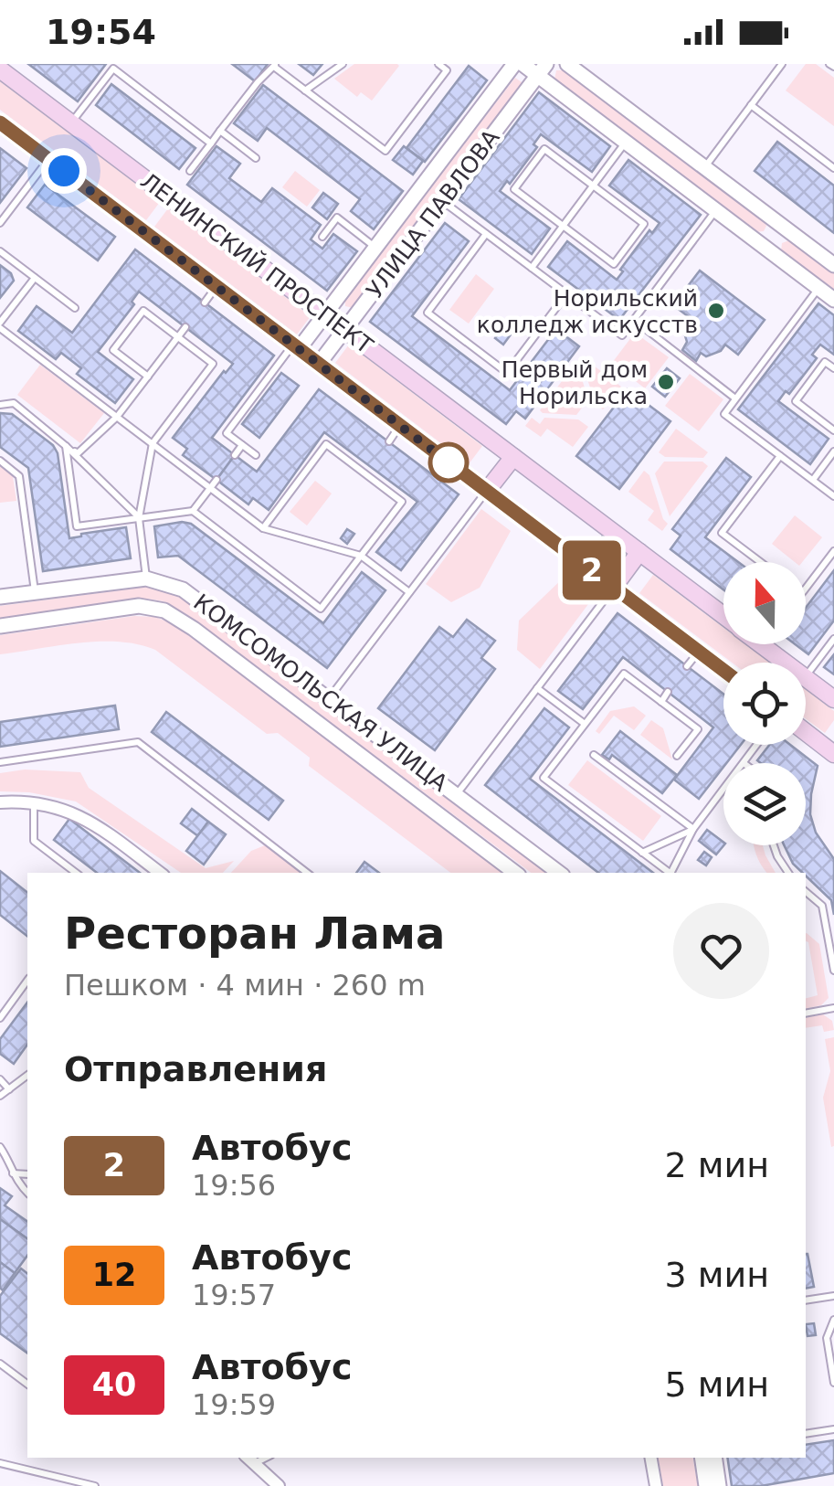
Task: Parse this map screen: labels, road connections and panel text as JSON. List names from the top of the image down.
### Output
{
  "streets": {
    "main road": ["ЛЕНИНСКИЙ ПРОСПЕКТ"],
    "street": ["УЛИЦА ПАВЛОВА", "КОМСОМОЛЬСКАЯ УЛИЦА"]
  },
  "crossings": [
    ["УЛИЦА ПАВЛОВА", "ЛЕНИНСКИЙ ПРОСПЕКТ"]
  ],
  "places": ["Норильский колледж искусств", "Первый дом Норильска"],
  "lines": ["bus line 2"],
  "north": "top",
  "page": {
    "status": "19:54",
    "on_map": "2",
    "heading": [
      ["Ресторан Лама", "Пешком · 4 мин · 260 m"],
      "Отправления"
    ],
    "list": [
      {
        "mark": "2",
        "name": "Автобус",
        "note": "19:56",
        "value": "2 мин"
      },
      {
        "mark": "12",
        "name": "Автобус",
        "note": "19:57",
        "value": "3 мин"
      },
      {
        "mark": "40",
        "name": "Автобус",
        "note": "19:59",
        "value": "5 мин"
      }
    ]
  }
}
